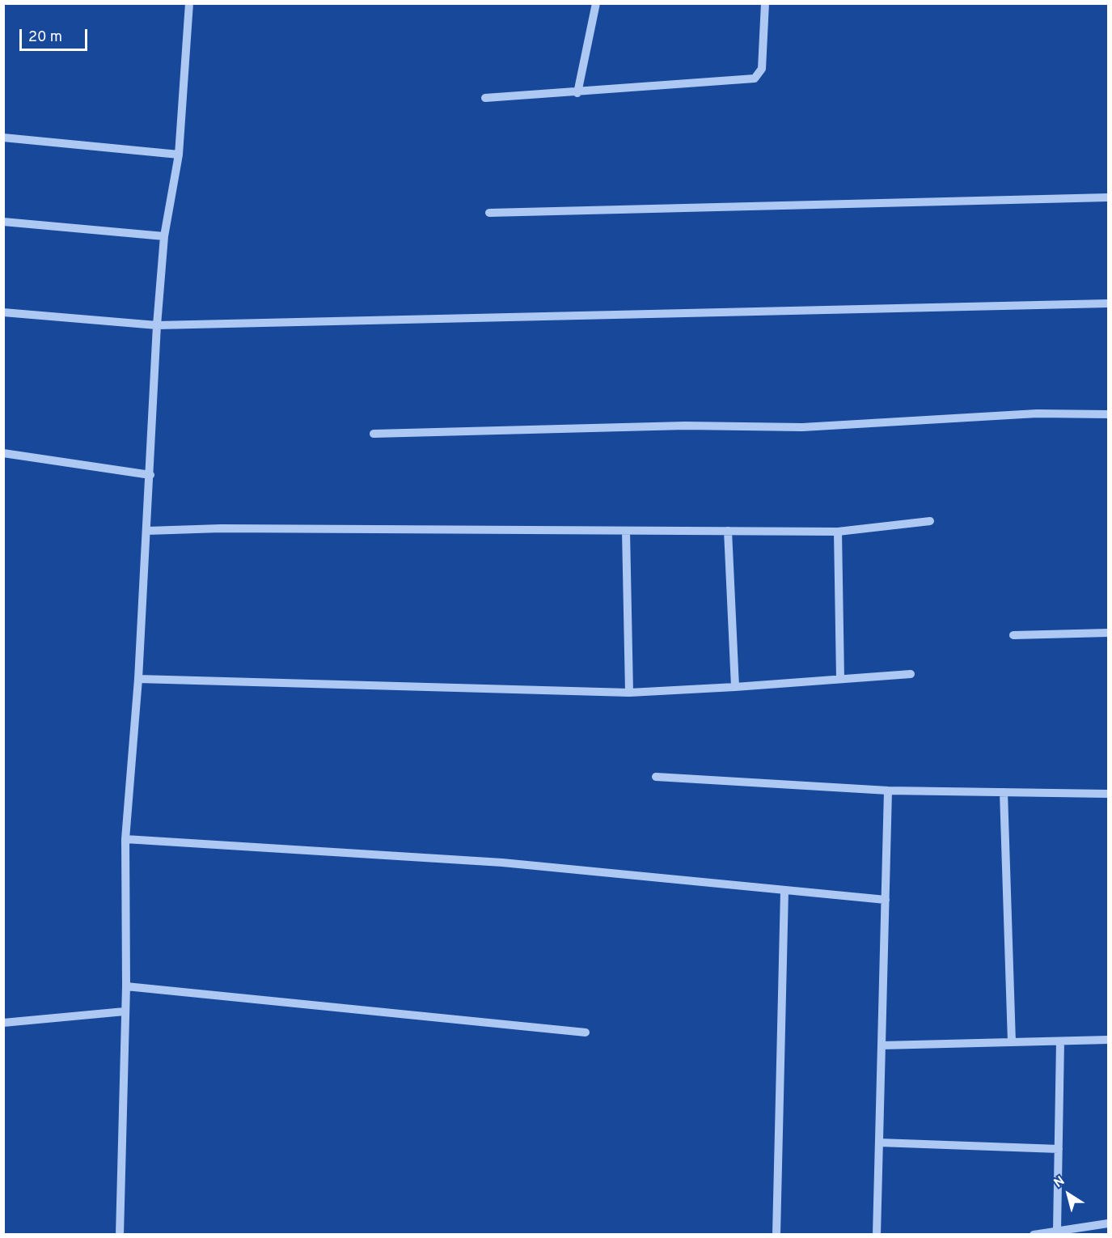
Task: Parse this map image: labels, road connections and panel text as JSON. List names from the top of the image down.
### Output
{
  "scale_bar": "20 m",
  "north": "top left"
}
